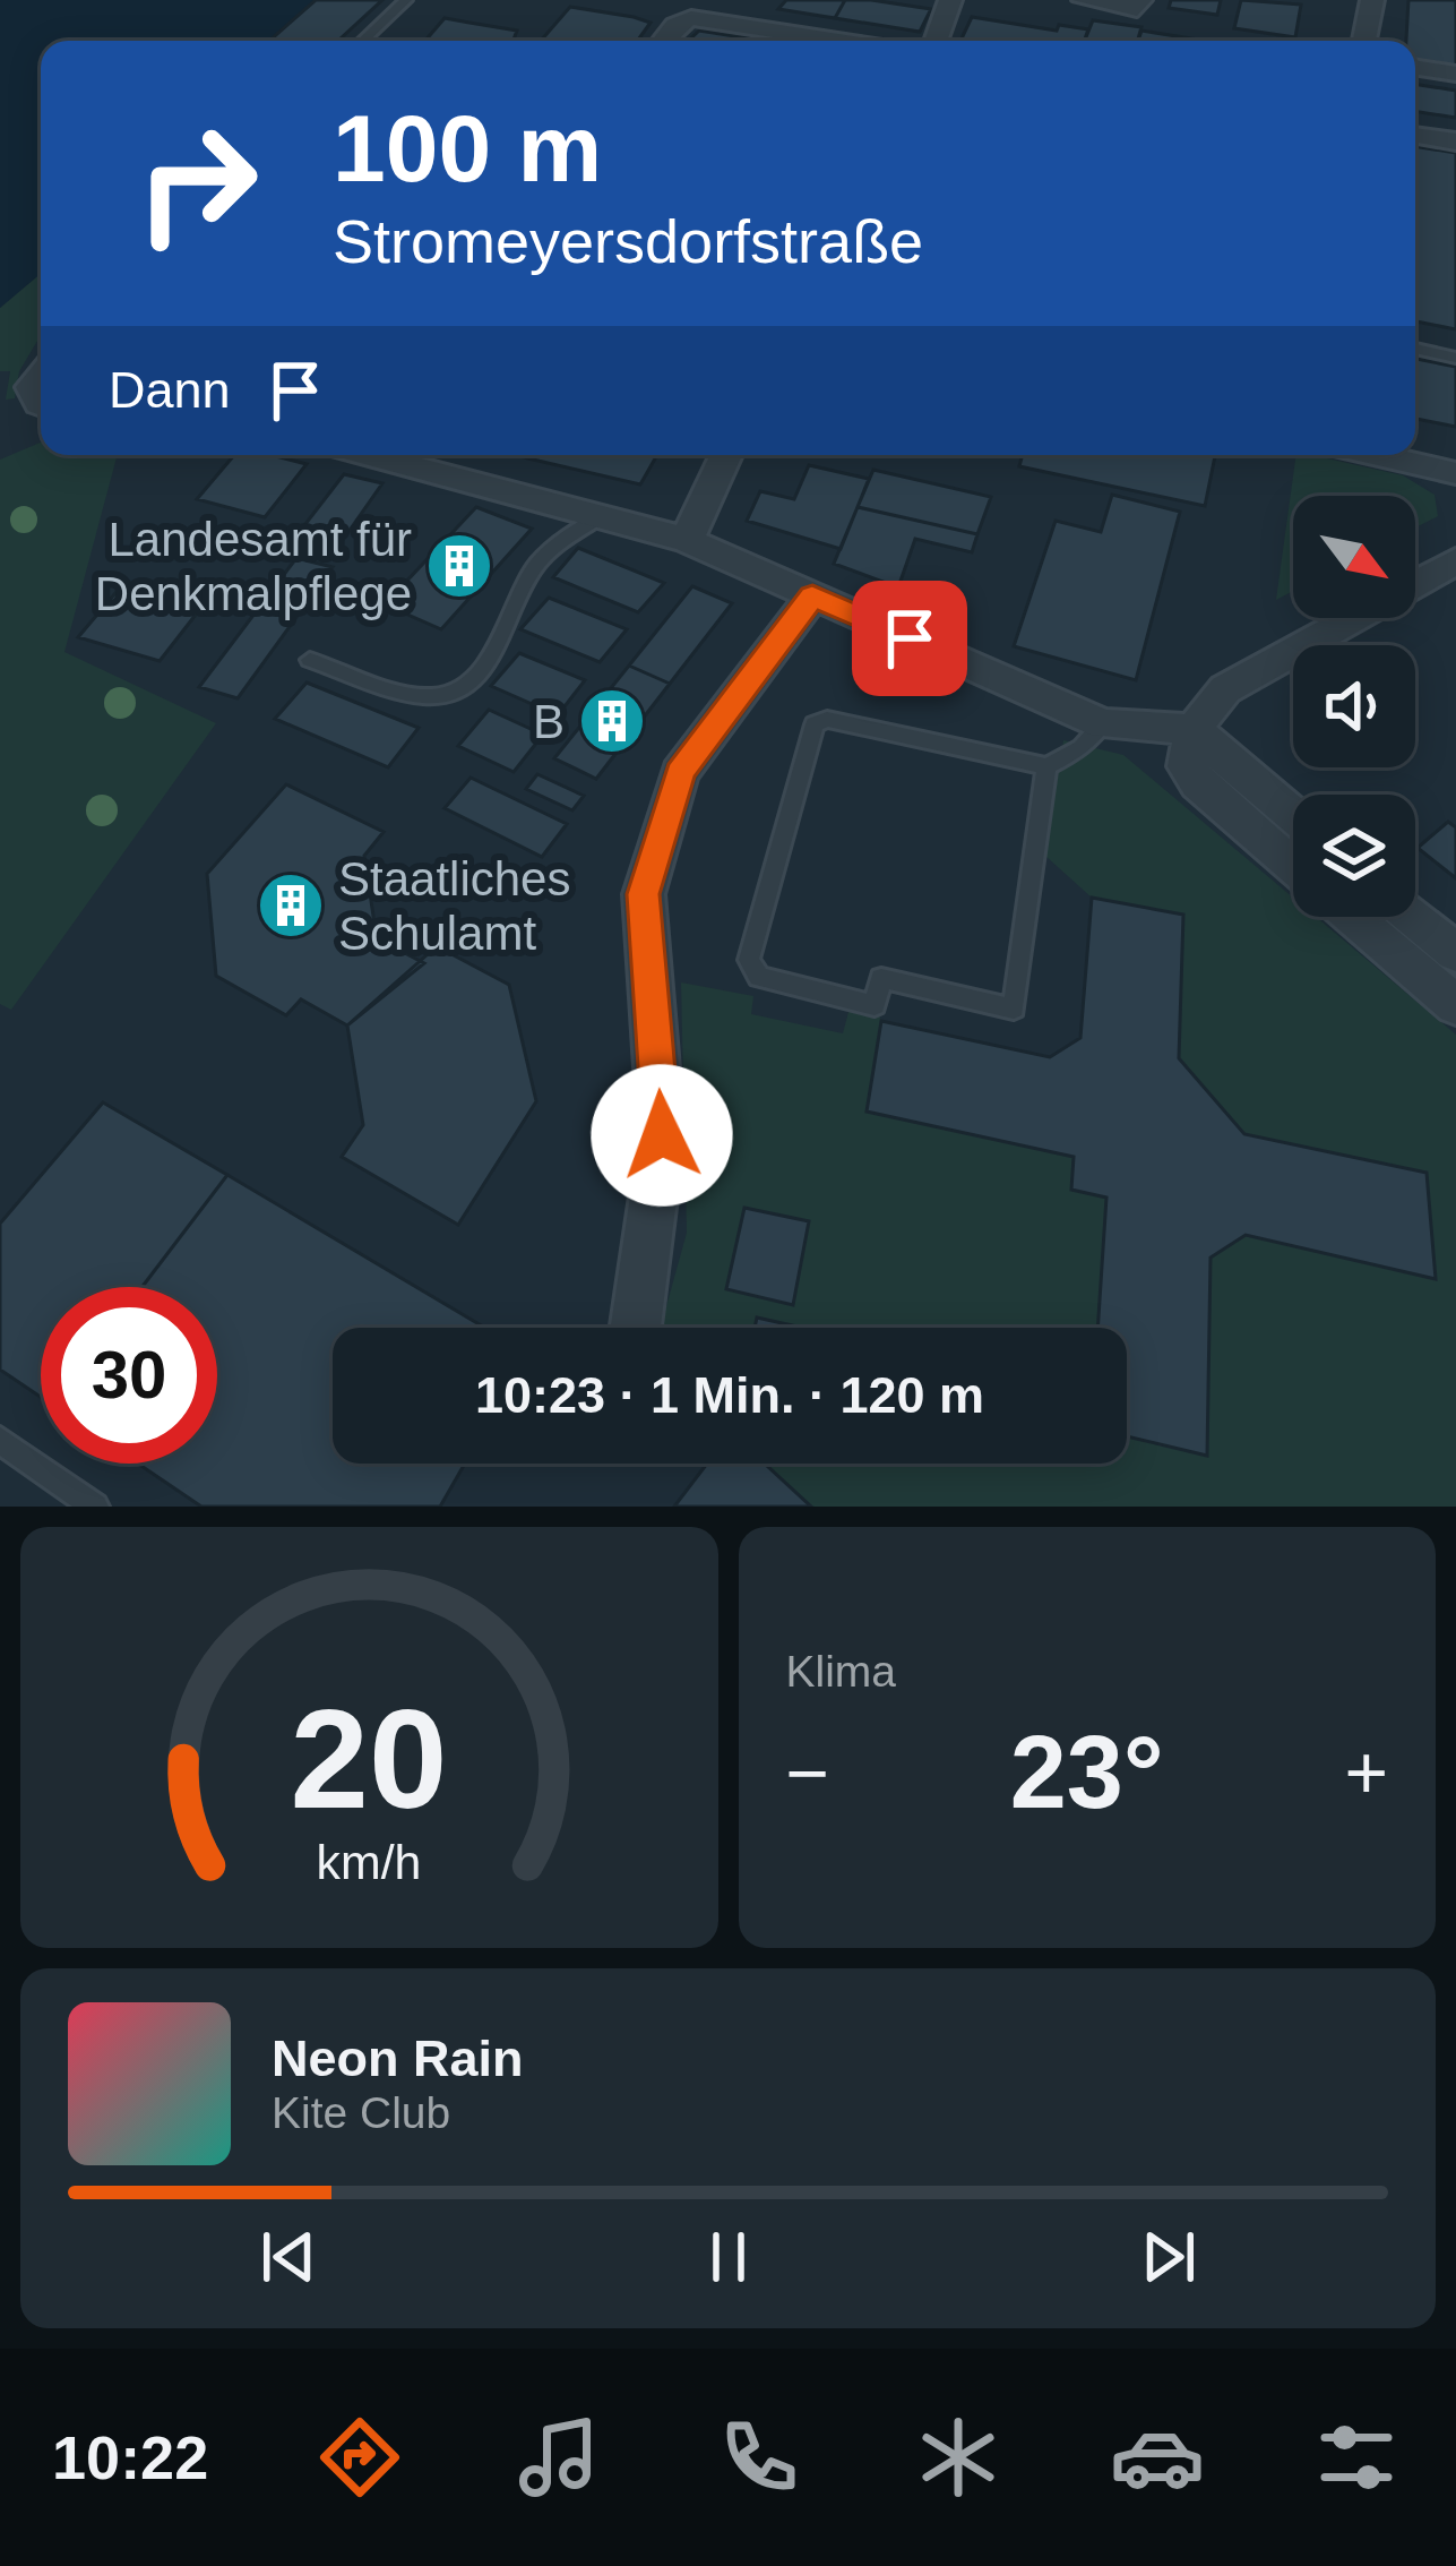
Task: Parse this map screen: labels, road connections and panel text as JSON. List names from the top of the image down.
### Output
{
  "places": {
    "building": ["Landesamt für Denkmalpflege", "B", "Staatliches Schulamt"]
  },
  "north": "bottom right",
  "page": {
    "turn": ["100 m", "Stromeyersdorfstraße"],
    "then": "Dann",
    "limit": "30",
    "trip": "10:23 · 1 Min. · 120 m",
    "tile": "Klima",
    "heat": ["−", "23°", "+"],
    "song": ["Neon Rain", "Kite Club"],
    "tabs": "10:22",
    "gauge": ["20", "km/h"]
  }
}
